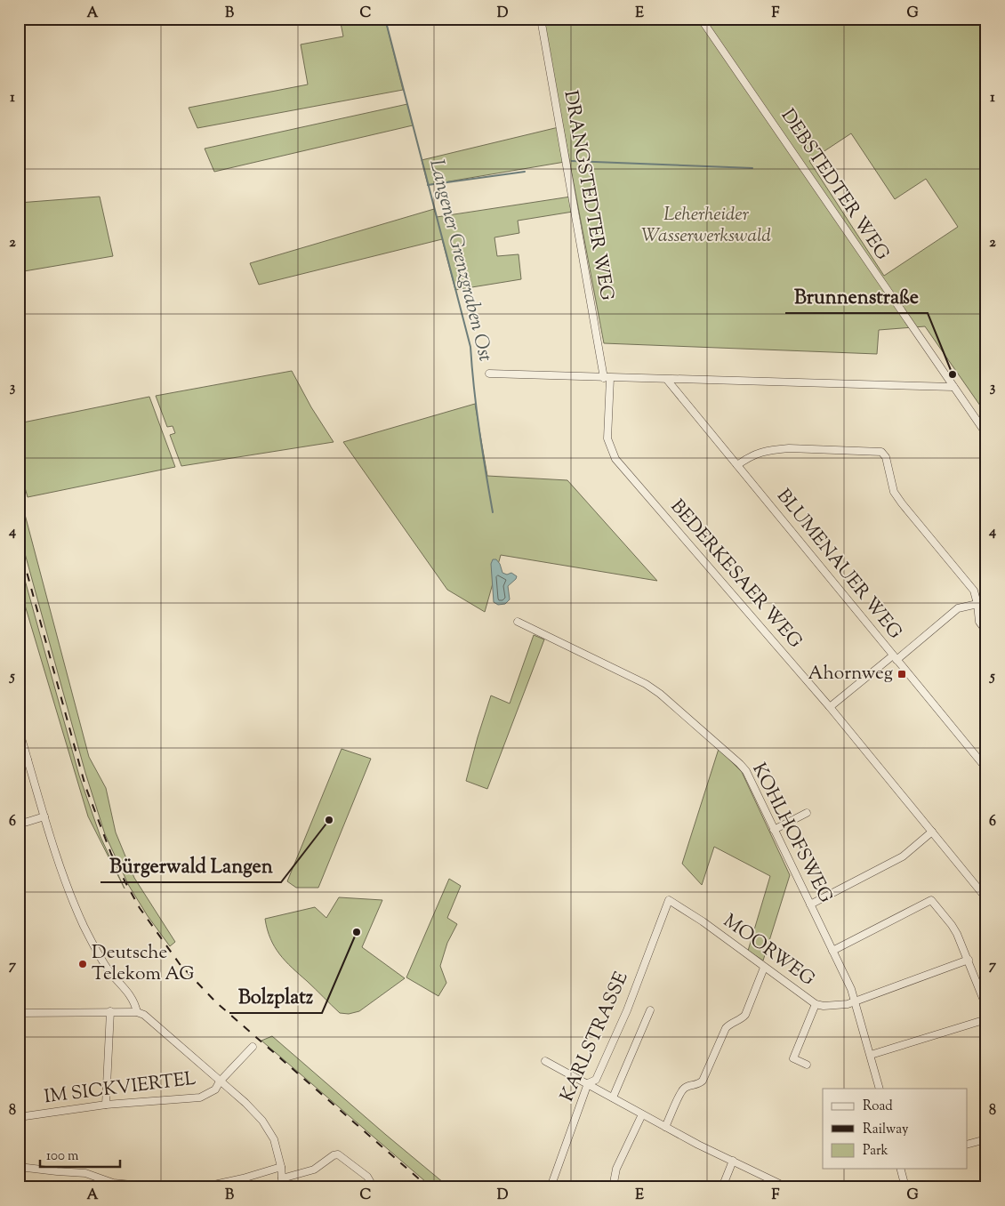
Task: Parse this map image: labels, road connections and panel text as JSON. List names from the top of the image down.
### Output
{
  "streets": {
    "street": [
      "DEBSTEDTER WEG",
      "DRANGSTEDTER WEG",
      "BLUMENAUER WEG",
      "BEDERKESAER WEG",
      "KOHLHOFSWEG",
      "MOORWEG",
      "KARLSTRASSE",
      "IM SICKVIERTEL"
    ]
  },
  "crossings": [
    ["DRANGSTEDTER WEG", "BEDERKESAER WEG"],
    ["KOHLHOFSWEG", "MOORWEG"],
    ["MOORWEG", "KARLSTRASSE"]
  ],
  "water": ["Langener Grenzgraben Ost"],
  "parks": ["Leherheider Wasserwerkswald"],
  "places": {
    "other": [
      "Brunnenstraße",
      "Bürgerwald Langen",
      "Bolzplatz",
      "Deutsche Telekom AG"
    ],
    "transit": ["Ahornweg"]
  },
  "legend": ["Road", "Railway", "Park"],
  "scale_bar": "100 m",
  "grid": {
    "columns": [
      "A",
      "B",
      "C",
      "D",
      "E",
      "F",
      "G"
    ],
    "rows": [
      "1",
      "2",
      "3",
      "4",
      "5",
      "6",
      "7",
      "8"
    ]
  }
}
